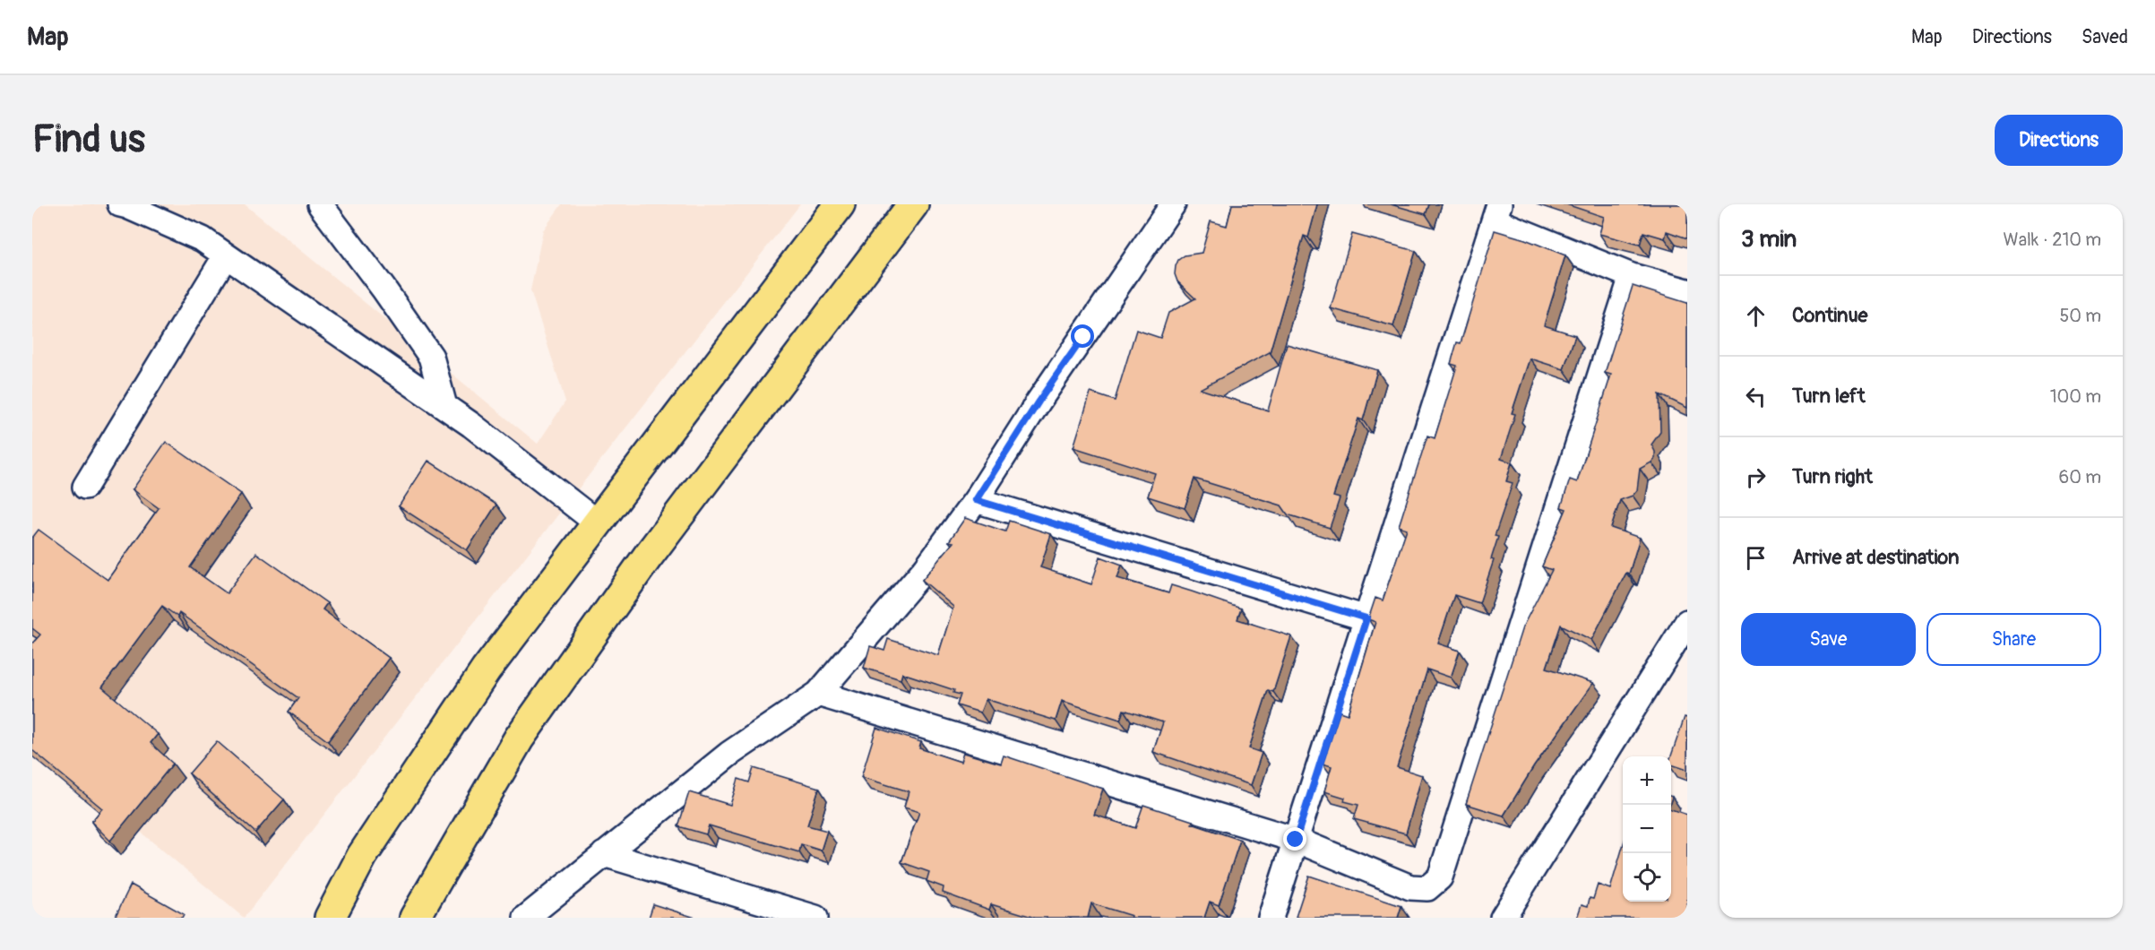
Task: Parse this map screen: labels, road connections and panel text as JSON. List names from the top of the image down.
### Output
{
  "page": {
    "header": "Map",
    "nav": ["Map", "Directions", "Saved"],
    "buttons": [
      "Directions",
      ["Save", "Share"]
    ],
    "title": "Find us",
    "heading": ["3 min", "Walk · 210 m"],
    "list": [
      ["Continue", "50 m"],
      ["Turn left", "100 m"],
      ["Turn right", "60 m"],
      "Arrive at destination"
    ],
    "map_buttons": ["+", "−"]
  }
}
